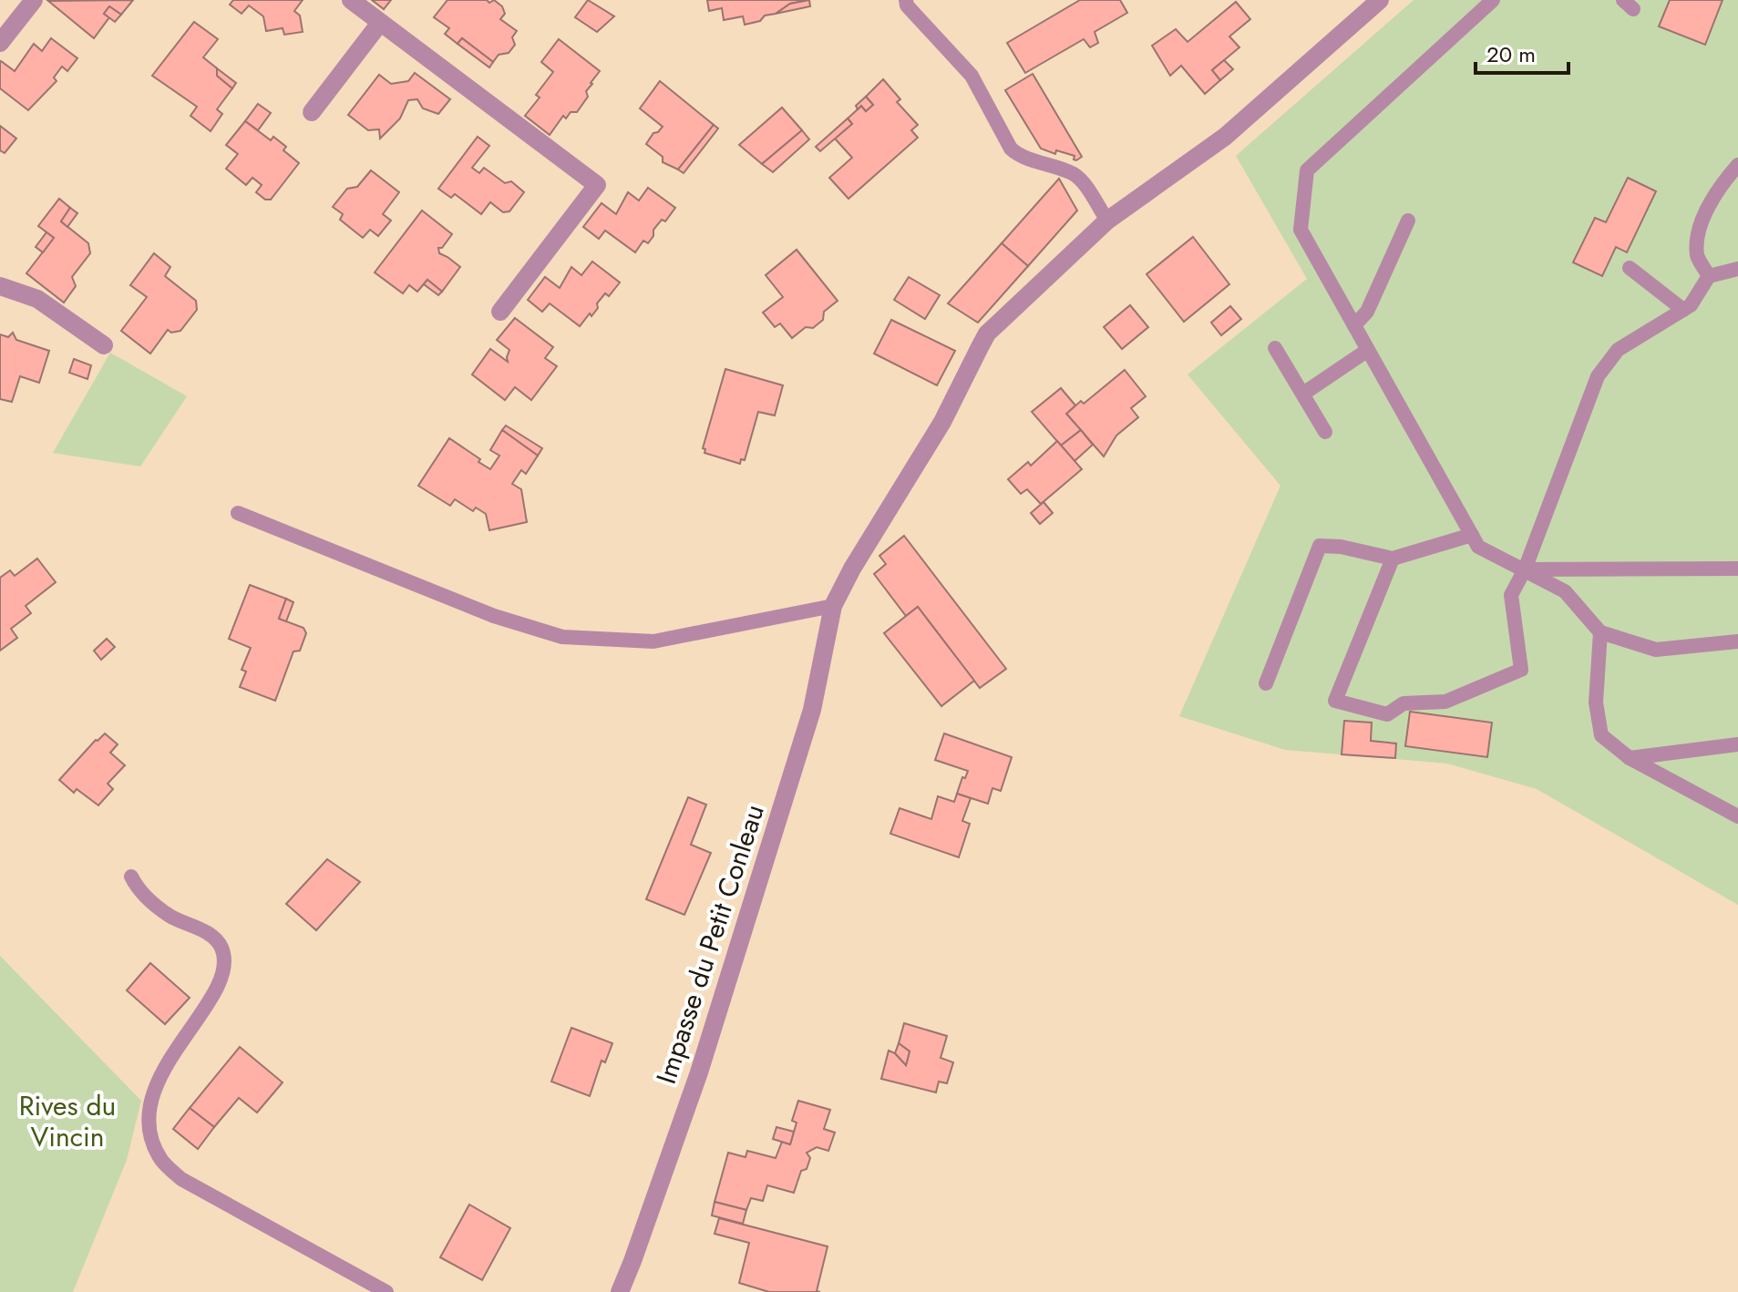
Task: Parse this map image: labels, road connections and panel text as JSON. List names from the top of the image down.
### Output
{
  "streets": {
    "street": ["Impasse du Petit Conleau"]
  },
  "parks": ["Rives du Vincin"],
  "scale_bar": "20 m"
}
